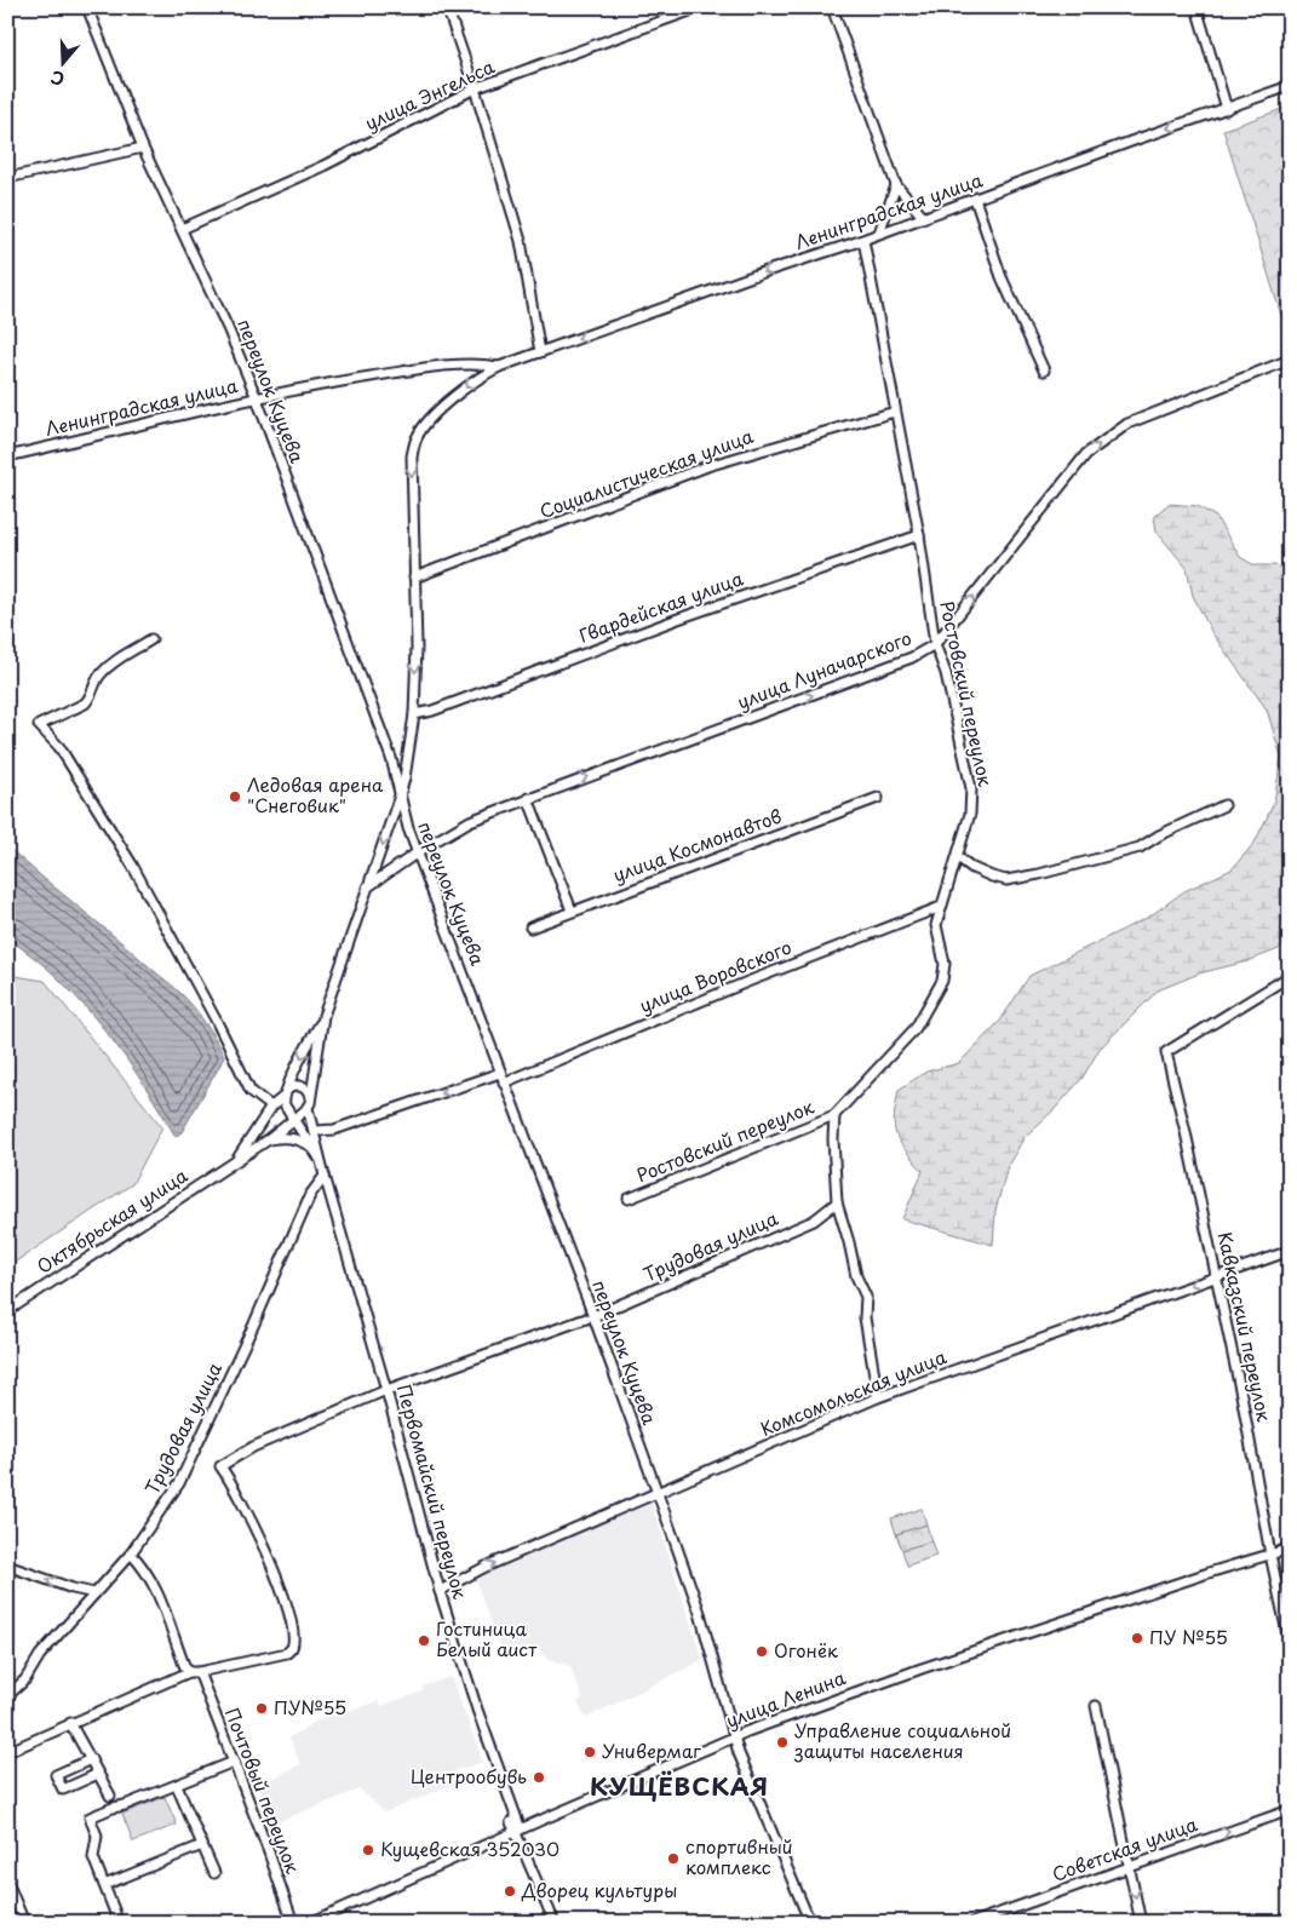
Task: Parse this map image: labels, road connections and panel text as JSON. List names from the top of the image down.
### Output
{
  "streets": {
    "street": [
      "улица Энгельса",
      "Ленинградская улица",
      "переулок Куцева",
      "Социалистическая улица",
      "Гвардейская улица",
      "улица Луначарского",
      "Ростовский переулок",
      "улица Космонавтов",
      "улица Воровского",
      "Октябрьская улица",
      "Трудовая улица",
      "Кавказский переулок",
      "Комсомольская улица",
      "Первомайский переулок",
      "улица Ленина",
      "Почтовый переулок",
      "Советская улица"
    ]
  },
  "crossings": [
    ["улица Энгельса", "переулок Куцева"],
    ["Ленинградская улица", "переулок Куцева"],
    ["Ленинградская улица", "Ростовский переулок"],
    ["переулок Куцева", "Социалистическая улица"],
    ["переулок Куцева", "Гвардейская улица"],
    ["переулок Куцева", "улица Луначарского"],
    ["переулок Куцева", "улица Воровского"],
    ["переулок Куцева", "Трудовая улица"],
    ["переулок Куцева", "Комсомольская улица"],
    ["переулок Куцева", "Первомайский переулок"],
    ["переулок Куцева", "улица Ленина"],
    ["Социалистическая улица", "Ростовский переулок"],
    ["Гвардейская улица", "Ростовский переулок"],
    ["улица Луначарского", "Ростовский переулок"],
    ["улица Луначарского", "Первомайский переулок"],
    ["Ростовский переулок", "улица Воровского"],
    ["Ростовский переулок", "Трудовая улица"],
    ["Ростовский переулок", "Комсомольская улица"],
    ["Октябрьская улица", "Первомайский переулок"],
    ["Трудовая улица", "Первомайский переулок"],
    ["Трудовая улица", "Почтовый переулок"],
    ["Кавказский переулок", "Комсомольская улица"],
    ["Кавказский переулок", "улица Ленина"],
    ["Комсомольская улица", "Первомайский переулок"],
    ["Первомайский переулок", "улица Ленина"]
  ],
  "one_way": ["Ленинградская улица", "улица Луначарского", "Советская улица"],
  "districts": ["КУЩЁВСКАЯ"],
  "places": [
    "Ледовая арена \"Снеговик\"",
    "ПУ №55",
    "Гостиница Белый аист",
    "Огонёк",
    "ПУ№55",
    "Управление социальной защиты населения",
    "Универмаг",
    "Центрообувь",
    "Кущевская 352030",
    "спортивный комплекс",
    "Дворец культуры"
  ],
  "north": "bottom"
}
